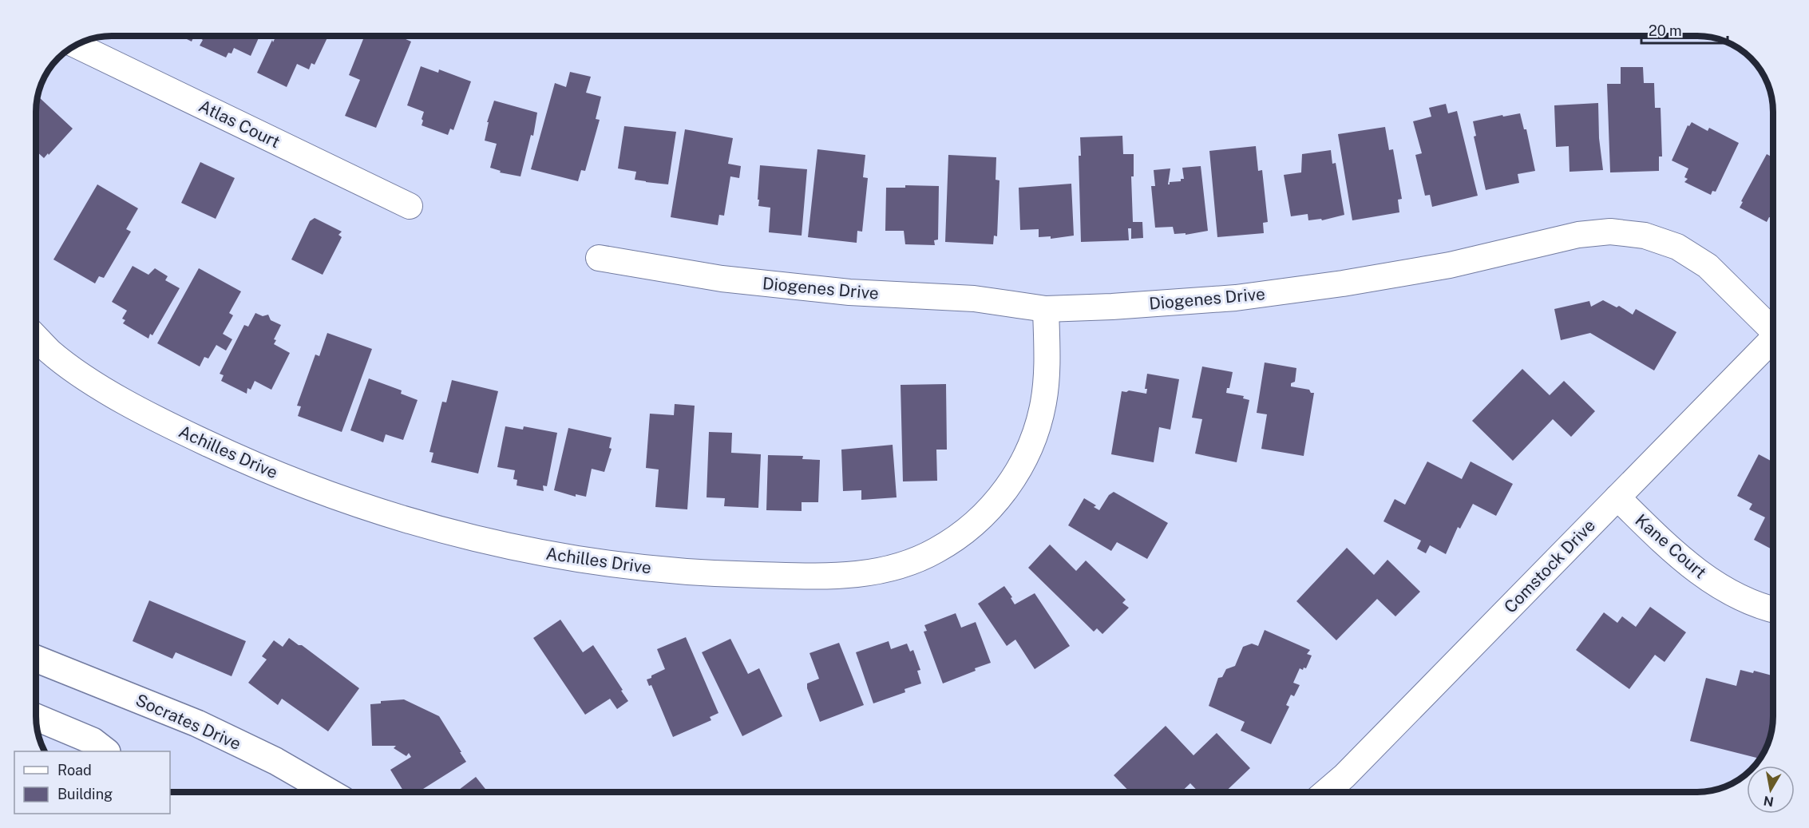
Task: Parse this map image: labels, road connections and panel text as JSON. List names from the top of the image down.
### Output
{
  "streets": {
    "street": [
      "Atlas Court",
      "Diogenes Drive",
      "Achilles Drive",
      "Kane Court",
      "Comstock Drive",
      "Socrates Drive"
    ]
  },
  "crossings": [
    ["Diogenes Drive", "Achilles Drive"],
    ["Kane Court", "Comstock Drive"]
  ],
  "legend": ["Road", "Building"],
  "scale_bar": "20 m",
  "north": "bottom"
}
